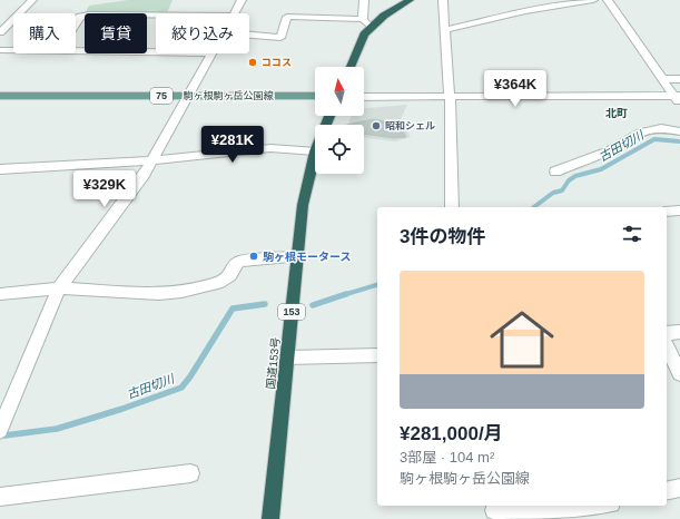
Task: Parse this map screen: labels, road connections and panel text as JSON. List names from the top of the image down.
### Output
{
  "streets": {
    "highway": ["153", "国道153号"],
    "main road": ["75", "駒ヶ根駒ヶ岳公園線"]
  },
  "districts": ["北町"],
  "water": ["古田切川"],
  "places": ["ココス", "昭和シェル", "駒ヶ根モータース"],
  "north": "top",
  "page": {
    "chip": ["購入", "賃貸", "絞り込み"],
    "price": ["¥364K", "¥281K", "¥329K"],
    "heading": "3件の物件",
    "list": [
      {
        "name": "¥281,000/月",
        "note": "3部屋 · 104 m² · 駒ヶ根駒ヶ岳公園線"
      }
    ]
  }
}
